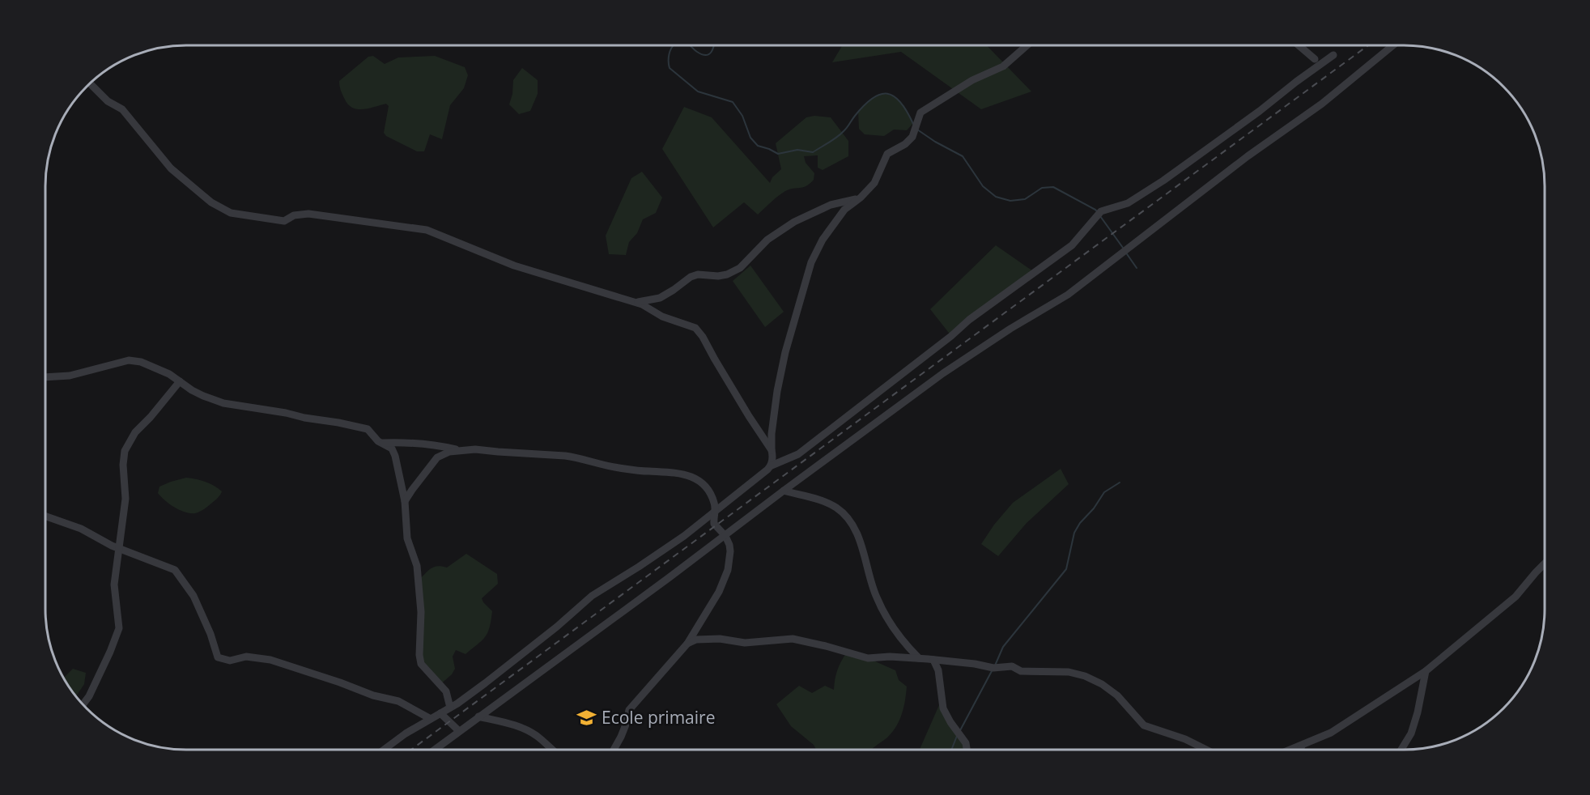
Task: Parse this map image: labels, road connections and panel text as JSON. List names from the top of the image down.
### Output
{
  "places": {
    "school or university": ["Ecole primaire"]
  }
}
